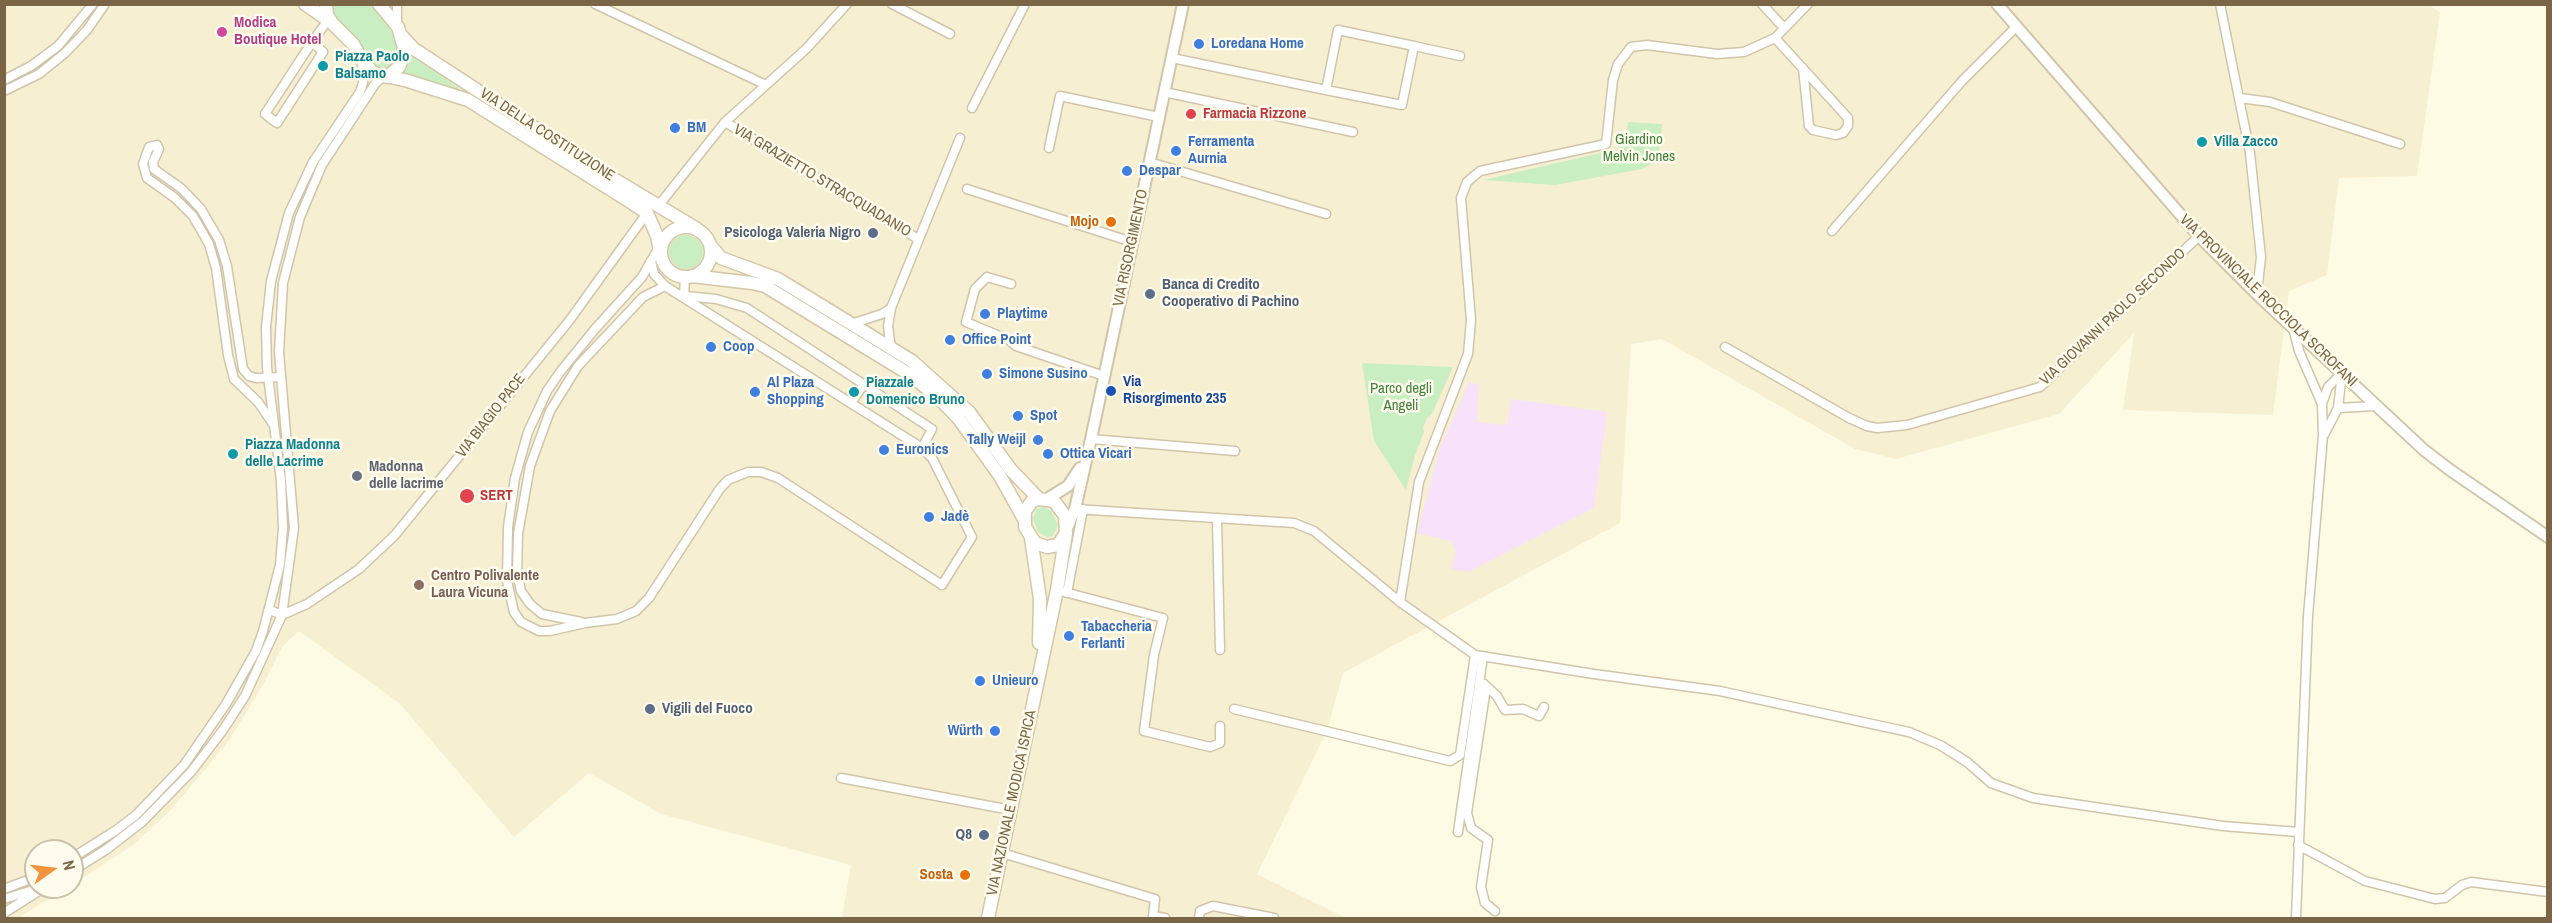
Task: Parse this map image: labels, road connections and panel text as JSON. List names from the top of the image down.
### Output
{
  "streets": {
    "main road": ["VIA DELLA COSTITUZIONE", "VIA NAZIONALE MODICA ISPICA"],
    "street": [
      "VIA GRAZIETTO STRACQUADANIO",
      "VIA RISORGIMENTO",
      "VIA PROVINCIALE ROCCIOLA SCROFANI",
      "VIA GIOVANNI PAOLO SECONDO",
      "VIA BIAGIO PACE"
    ]
  },
  "crossings": [
    ["VIA DELLA COSTITUZIONE", "VIA BIAGIO PACE"],
    ["VIA PROVINCIALE ROCCIOLA SCROFANI", "VIA GIOVANNI PAOLO SECONDO"]
  ],
  "parks": ["Giardino Melvin Jones", "Parco degli Angeli"],
  "places": [
    "Modica Boutique Hotel",
    "Loredana Home",
    "Piazza Paolo Balsamo",
    "Farmacia Rizzone",
    "BM",
    "Villa Zacco",
    "Ferramenta Aurnia",
    "Despar",
    "Mojo",
    "Psicologa Valeria Nigro",
    "Banca di Credito Cooperativo di Pachino",
    "Playtime",
    "Office Point",
    "Coop",
    "Simone Susino",
    "Via Risorgimento 235",
    "Al Plaza Shopping",
    "Piazzale Domenico Bruno",
    "Spot",
    "Tally Weijl",
    "Euronics",
    "Piazza Madonna delle Lacrime",
    "Ottica Vicari",
    "Madonna delle lacrime",
    "SERT",
    "Jadè",
    "Centro Polivalente Laura Vicuna",
    "Tabaccheria Ferlanti",
    "Unieuro",
    "Vigili del Fuoco",
    "Würth",
    "Q8",
    "Sosta"
  ],
  "north": "right"
}
